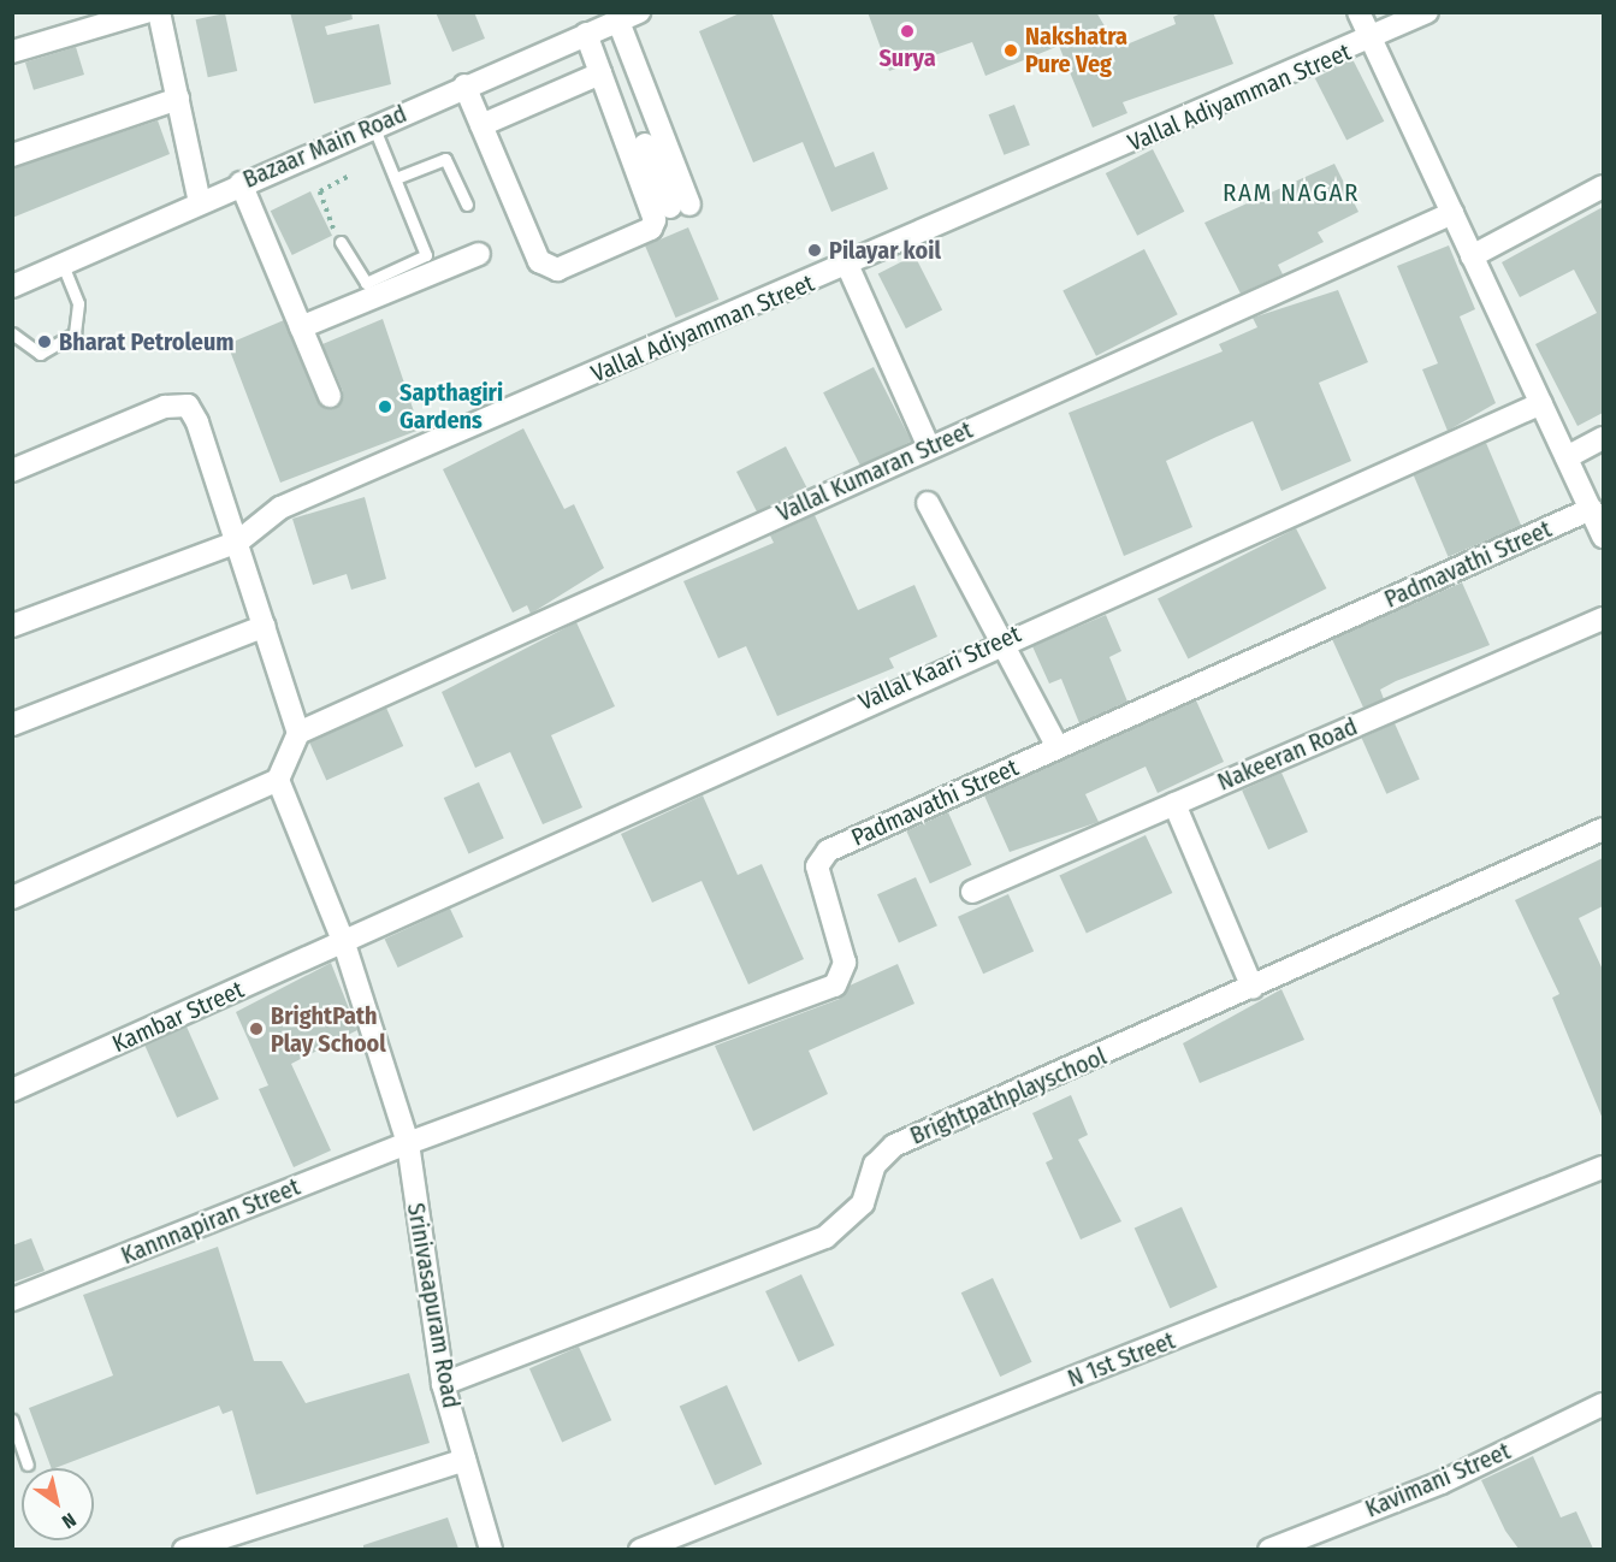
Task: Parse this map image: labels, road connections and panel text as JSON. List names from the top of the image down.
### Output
{
  "streets": {
    "street": [
      "Vallal Adiyamman Street",
      "Bazaar Main Road",
      "Vallal Kumaran Street",
      "Padmavathi Street",
      "Vallal Kaari Street",
      "Nakeeran Road",
      "Kambar Street",
      "Brightpathplayschool",
      "Kannnapiran Street",
      "Srinivasapuram Road",
      "N 1st Street",
      "Kavimani Street"
    ]
  },
  "crossings": [
    ["Padmavathi Street", "Kannnapiran Street"],
    ["Padmavathi Street", "Srinivasapuram Road"],
    ["Vallal Kaari Street", "Kambar Street"],
    ["Vallal Kaari Street", "Srinivasapuram Road"],
    ["Kambar Street", "Srinivasapuram Road"],
    ["Brightpathplayschool", "Srinivasapuram Road"],
    ["Kannnapiran Street", "Srinivasapuram Road"]
  ],
  "districts": ["RAM NAGAR"],
  "places": [
    "Surya",
    "Nakshatra Pure Veg",
    "Pilayar koil",
    "Bharat Petroleum",
    "Sapthagiri Gardens",
    "BrightPath Play School"
  ],
  "north": "bottom right"
}
